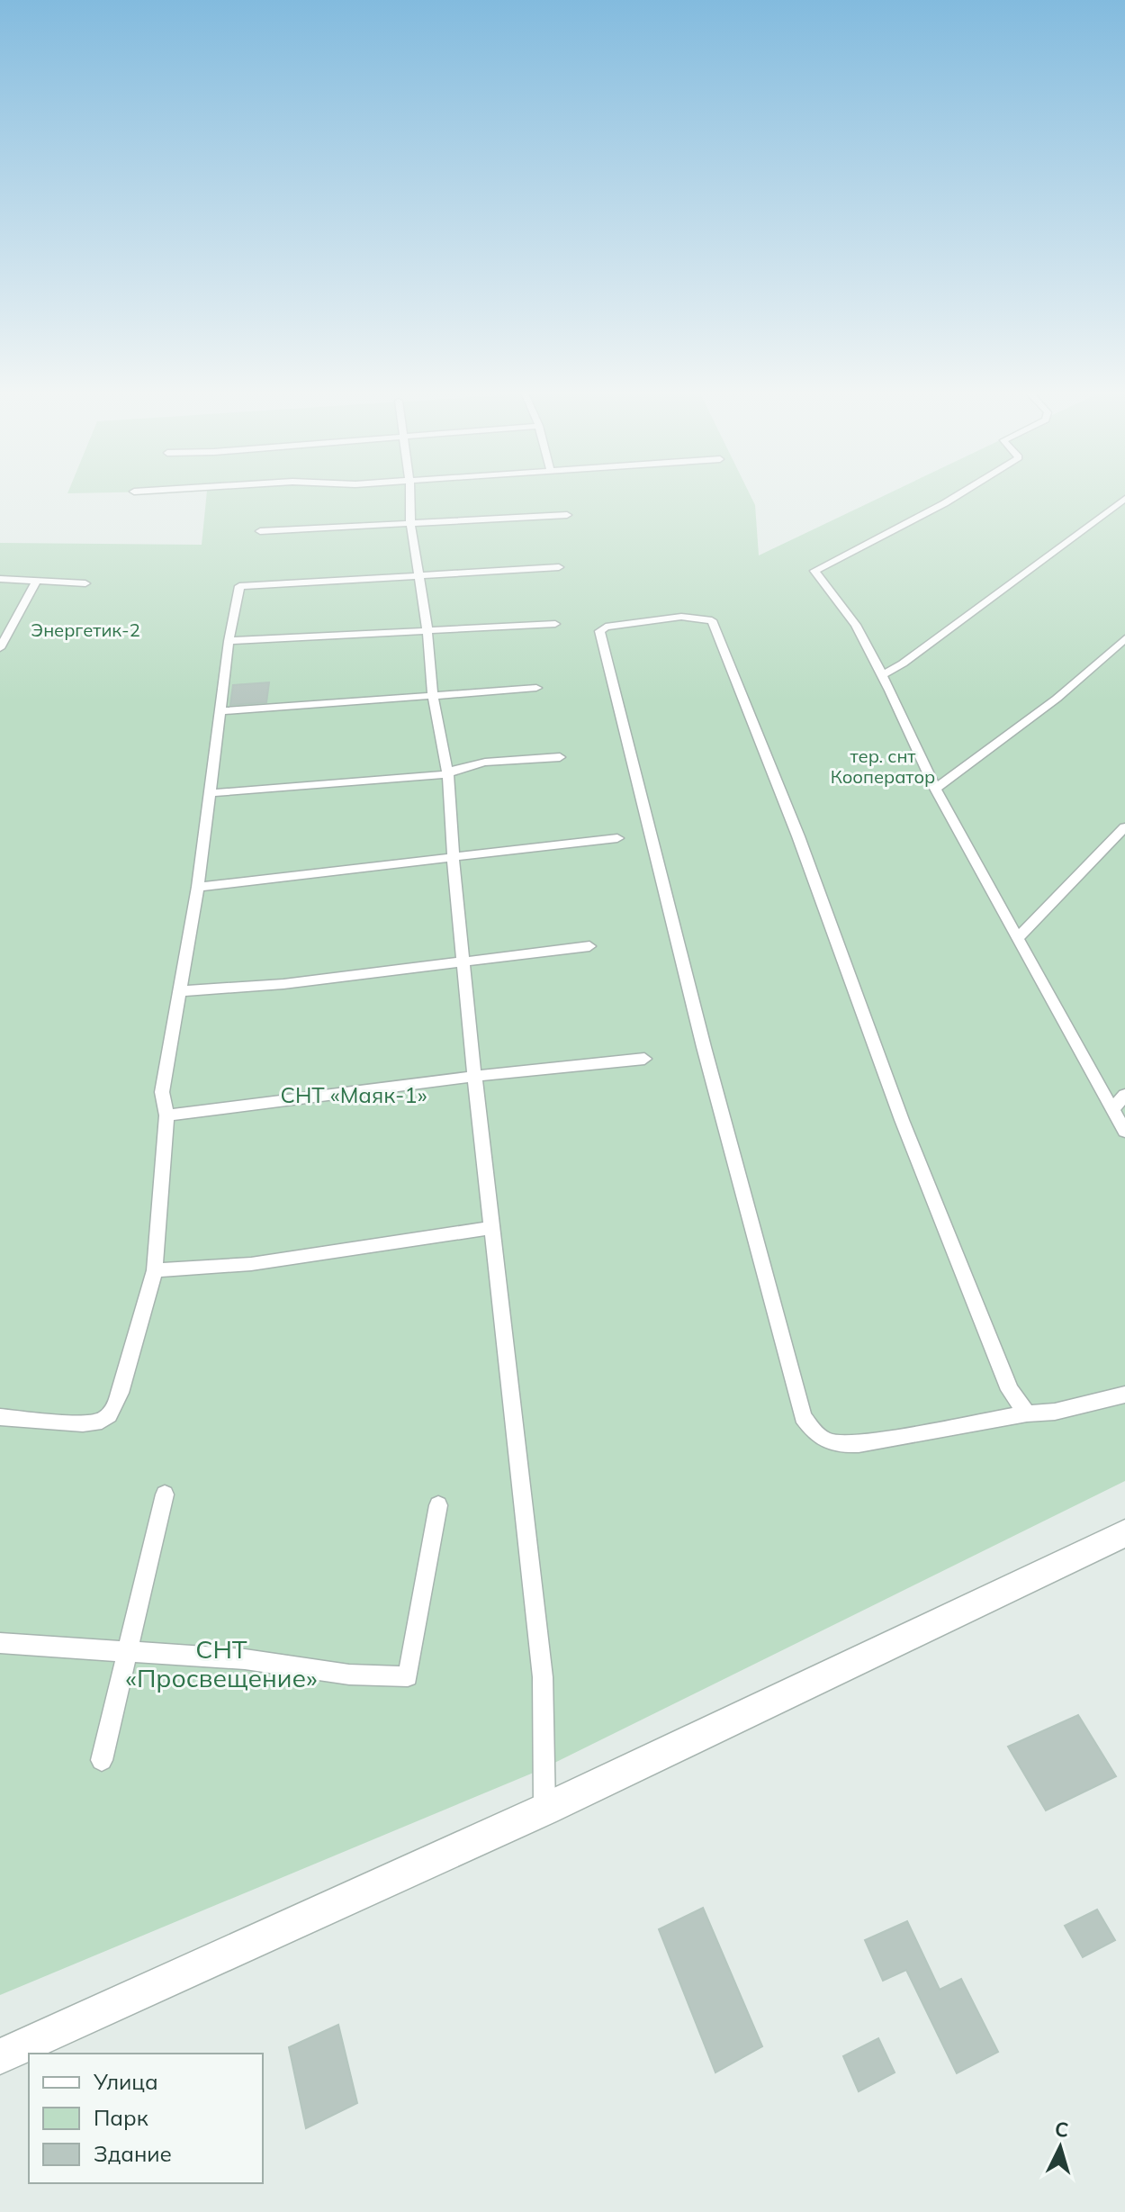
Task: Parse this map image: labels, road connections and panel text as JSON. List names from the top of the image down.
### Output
{
  "parks": [
    "Энергетик-2",
    "тер. снт Кооператор",
    "СНТ «Маяк-1»",
    "СНТ «Просвещение»"
  ],
  "legend": ["Улица", "Парк", "Здание"],
  "north": "top"
}
